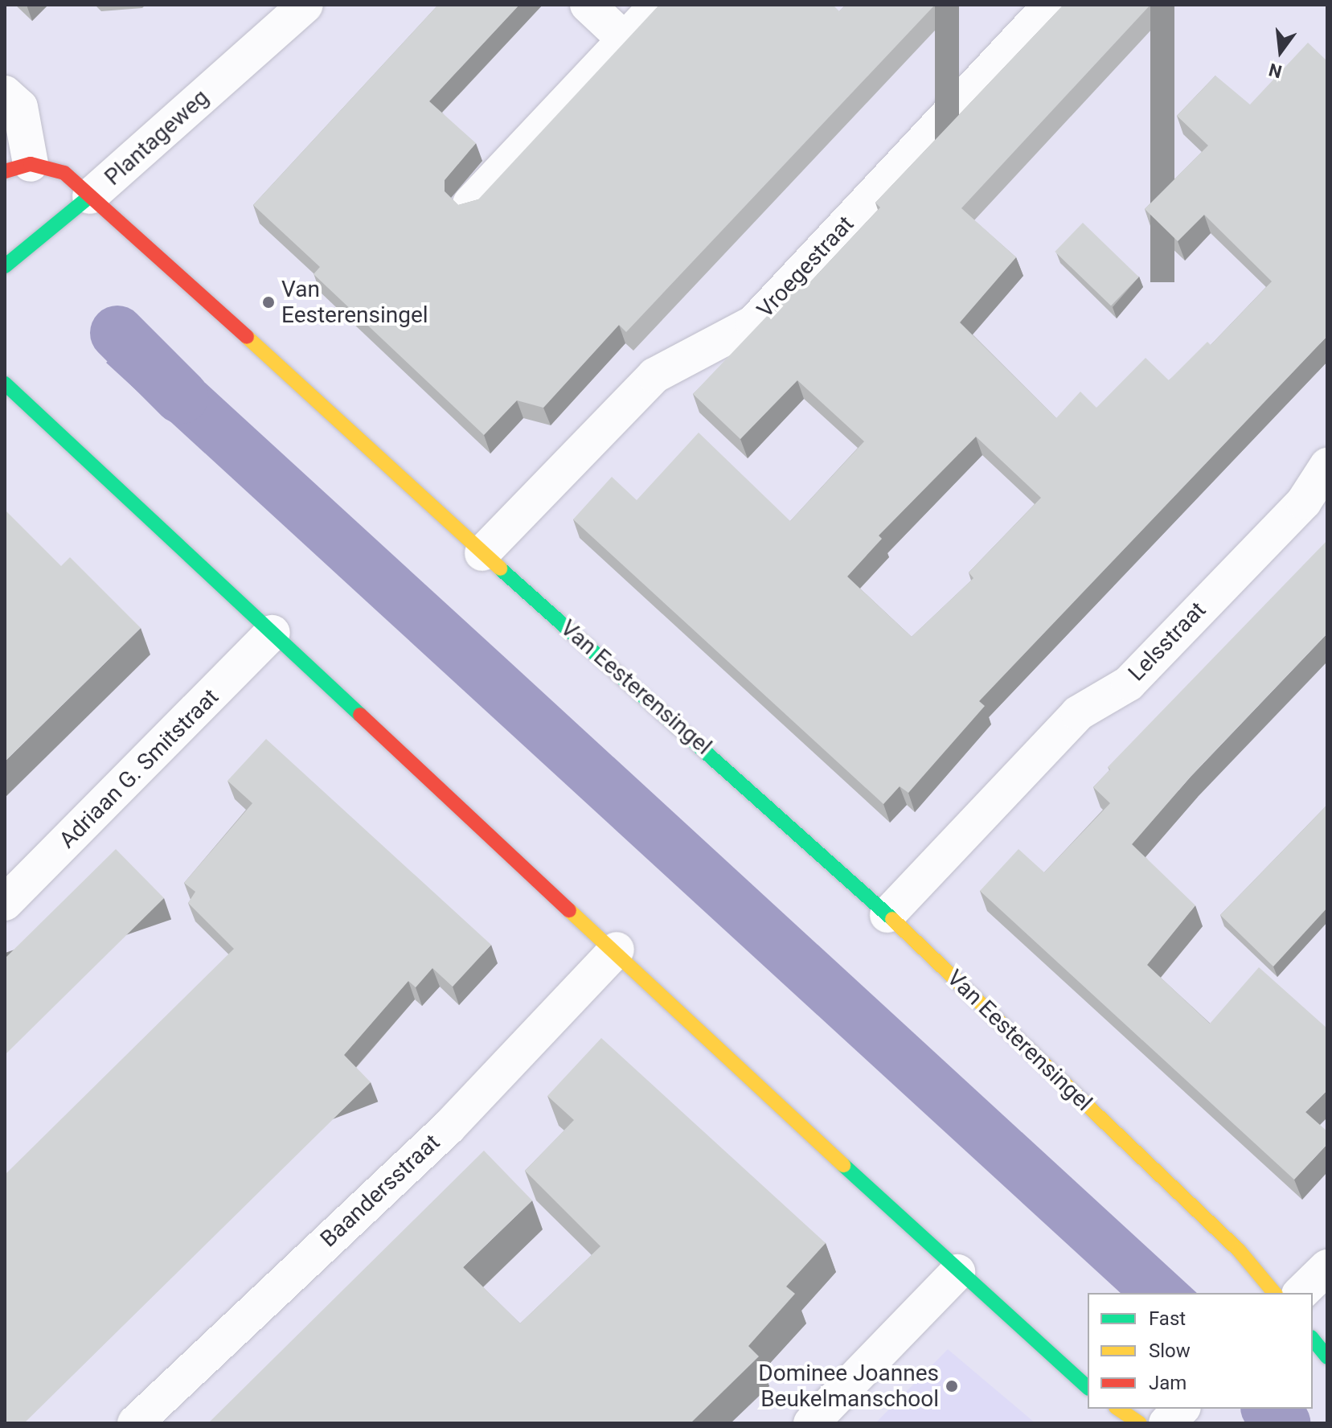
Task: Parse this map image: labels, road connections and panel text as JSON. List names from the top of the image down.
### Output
{
  "streets": {
    "street": [
      "Plantageweg",
      "Vroegestraat",
      "Lelsstraat",
      "Van Eesterensingel",
      "Adriaan G. Smitstraat",
      "Baandersstraat"
    ]
  },
  "crossings": [
    ["Plantageweg", "Van Eesterensingel"],
    ["Vroegestraat", "Van Eesterensingel"],
    ["Lelsstraat", "Van Eesterensingel"]
  ],
  "places": ["Van Eesterensingel", "Dominee Joannes Beukelmanschool"],
  "legend": ["Fast", "Slow", "Jam"],
  "north": "bottom"
}
